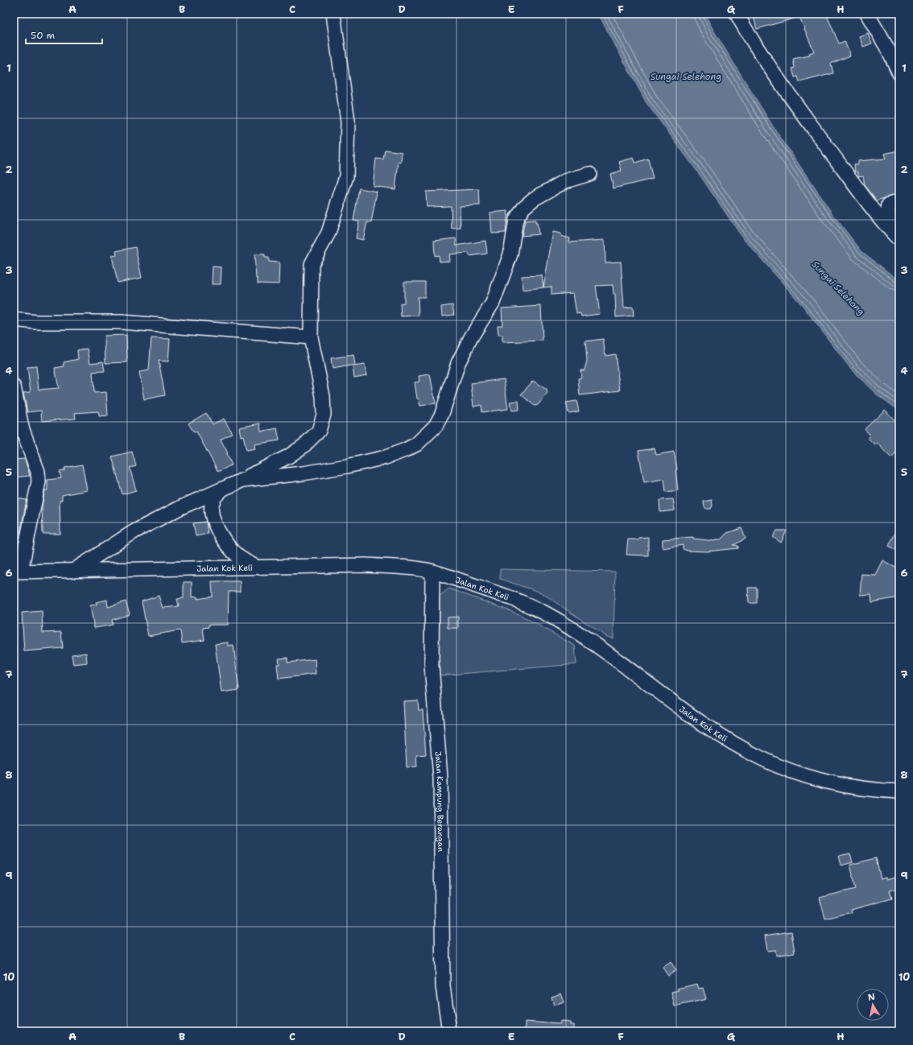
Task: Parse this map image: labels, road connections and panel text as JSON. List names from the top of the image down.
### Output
{
  "streets": {
    "street": ["Jalan Kok Keli", "Jalan Kampung Berangan"]
  },
  "crossings": [
    ["Jalan Kok Keli", "Jalan Kampung Berangan"]
  ],
  "water": ["Sungai Selehong"],
  "scale_bar": "50 m",
  "north": "top",
  "grid": {
    "columns": [
      "A",
      "B",
      "C",
      "D",
      "E",
      "F",
      "G",
      "H"
    ],
    "rows": [
      "1",
      "2",
      "3",
      "4",
      "5",
      "6",
      "7",
      "8",
      "9",
      "10"
    ]
  }
}
